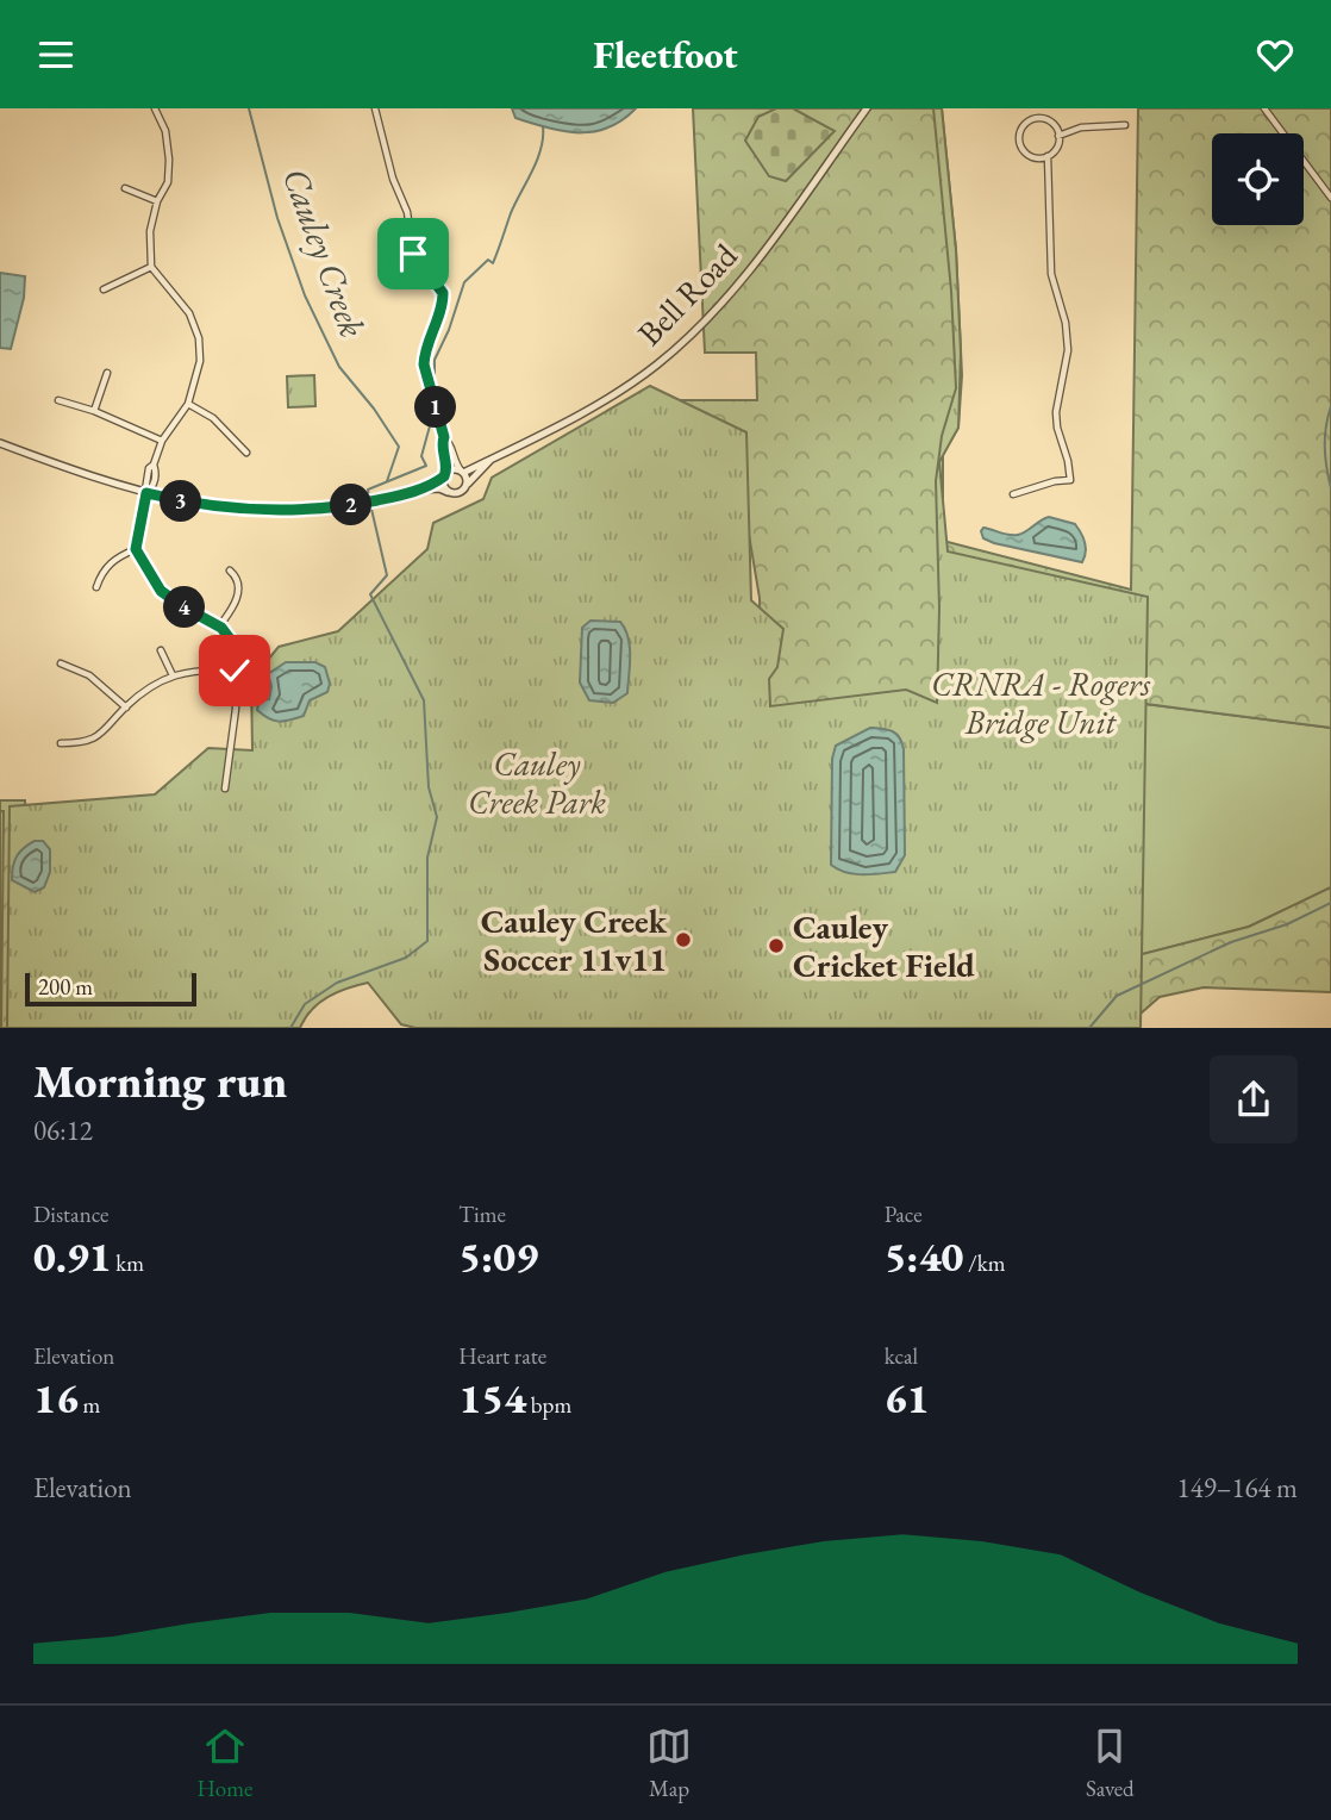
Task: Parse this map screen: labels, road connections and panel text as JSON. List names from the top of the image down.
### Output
{
  "streets": {
    "street": ["Bell Road"]
  },
  "water": ["Cauley Creek"],
  "parks": ["CRNRA - Rogers Bridge Unit", "Cauley Creek Park"],
  "places": ["Cauley Creek Soccer 11v11", "Cauley Cricket Field"],
  "scale_bar": "200 m",
  "page": {
    "header": "Fleetfoot",
    "pins": [
      "1",
      "3",
      "2",
      "4"
    ],
    "scale": "200 m",
    "heading": ["Morning run", "06:12"],
    "stats": [
      ["Distance", "0.91 km"],
      ["Time", "5:09"],
      ["Pace", "5:40 /km"],
      ["Elevation", "16 m"],
      ["Heart rate", "154 bpm"],
      ["kcal", "61"]
    ],
    "chart": ["Elevation", "149–164 m"],
    "tabs": ["Home", "Map", "Saved"]
  }
}
